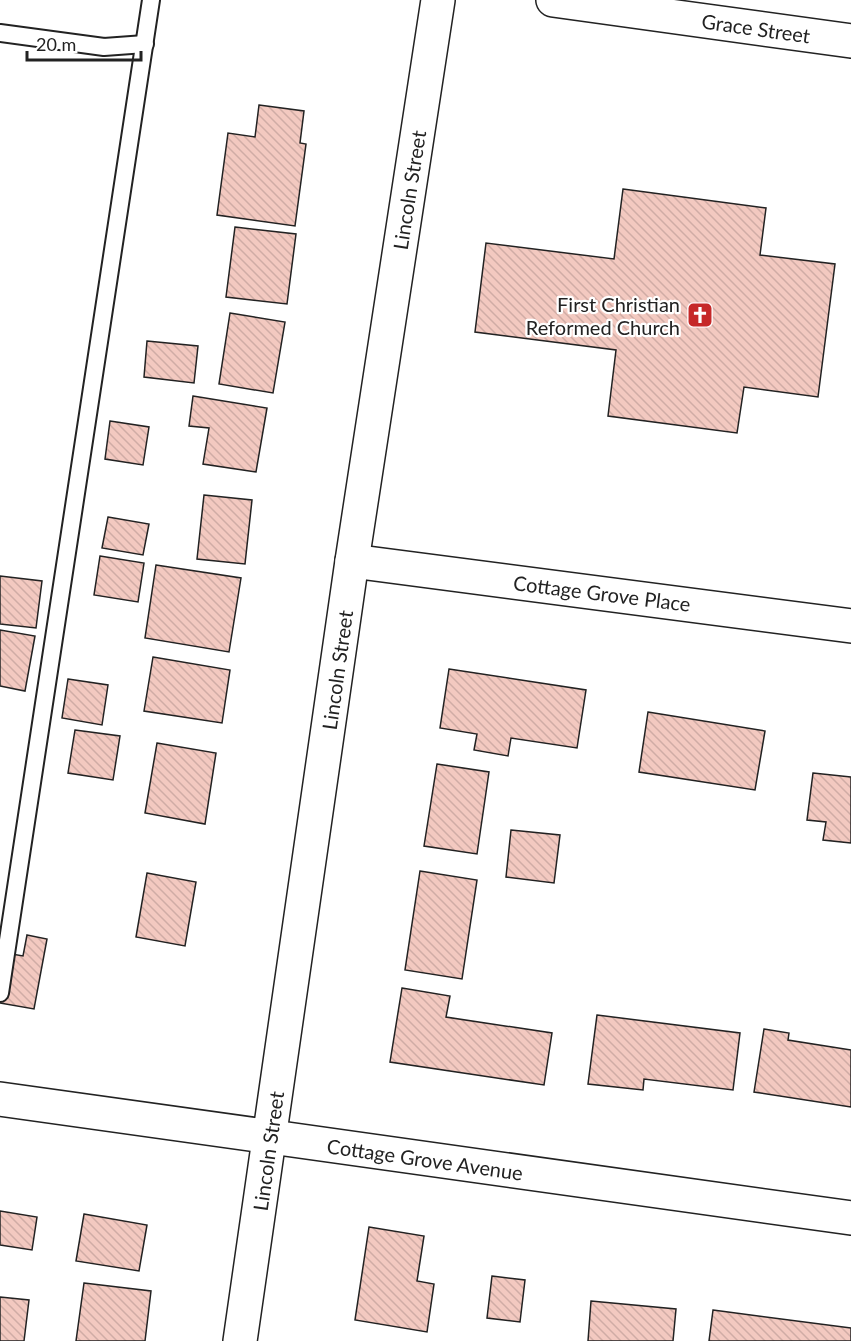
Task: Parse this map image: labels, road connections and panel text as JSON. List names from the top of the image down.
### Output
{
  "streets": {
    "street": [
      "Grace Street",
      "Lincoln Street",
      "Cottage Grove Place",
      "Cottage Grove Avenue"
    ]
  },
  "crossings": [
    ["Lincoln Street", "Cottage Grove Place"],
    ["Lincoln Street", "Cottage Grove Avenue"]
  ],
  "places": {
    "church": ["First Christian Reformed Church"]
  },
  "scale_bar": "20 m"
}
